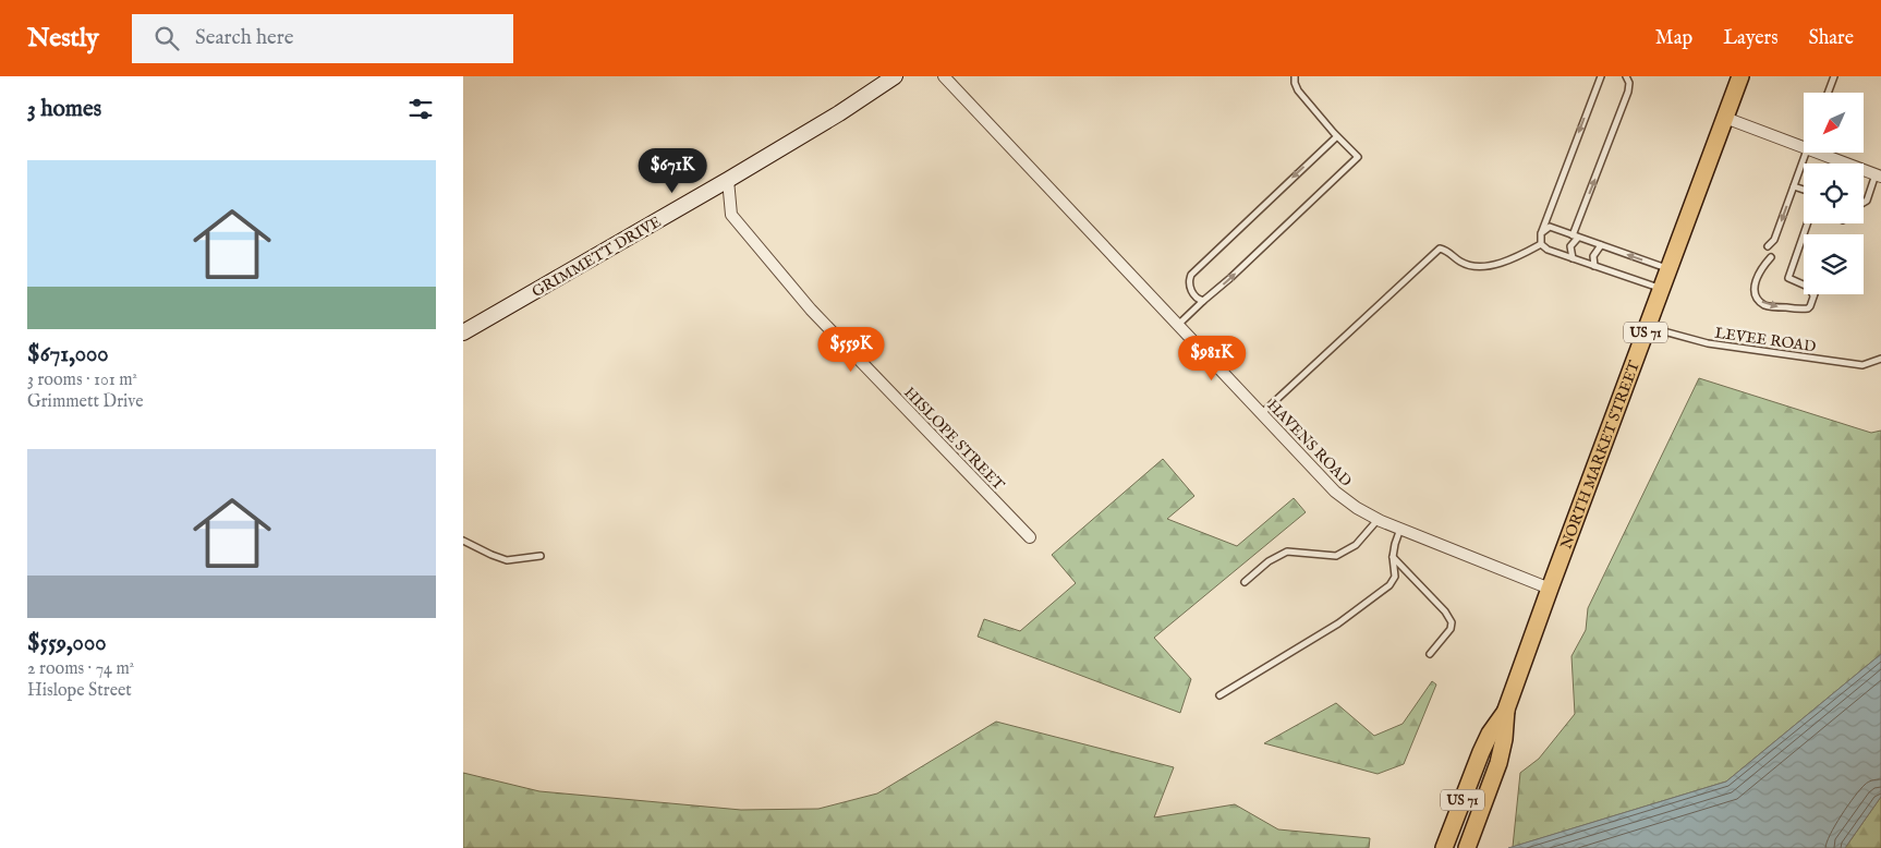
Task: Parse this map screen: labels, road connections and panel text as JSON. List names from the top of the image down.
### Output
{
  "streets": {
    "main road": ["GRIMMETT DRIVE", "US 71", "NORTH MARKET STREET"],
    "street": ["HISLOPE STREET", "HAVENS ROAD"],
    "lane": ["LEVEE ROAD"]
  },
  "crossings": [
    ["GRIMMETT DRIVE", "HISLOPE STREET"],
    ["LEVEE ROAD", "NORTH MARKET STREET"],
    ["HAVENS ROAD", "NORTH MARKET STREET"]
  ],
  "north": "bottom left",
  "page": {
    "header": "Nestly",
    "search": "Search here",
    "nav": ["Map", "Layers", "Share"],
    "heading": "3 homes",
    "list": [
      {
        "name": "$671,000",
        "note": "3 rooms · 101 m² · Grimmett Drive"
      },
      {
        "name": "$559,000",
        "note": "2 rooms · 74 m² · Hislope Street"
      }
    ],
    "price": ["$671K", "$559K", "$981K"]
  }
}
